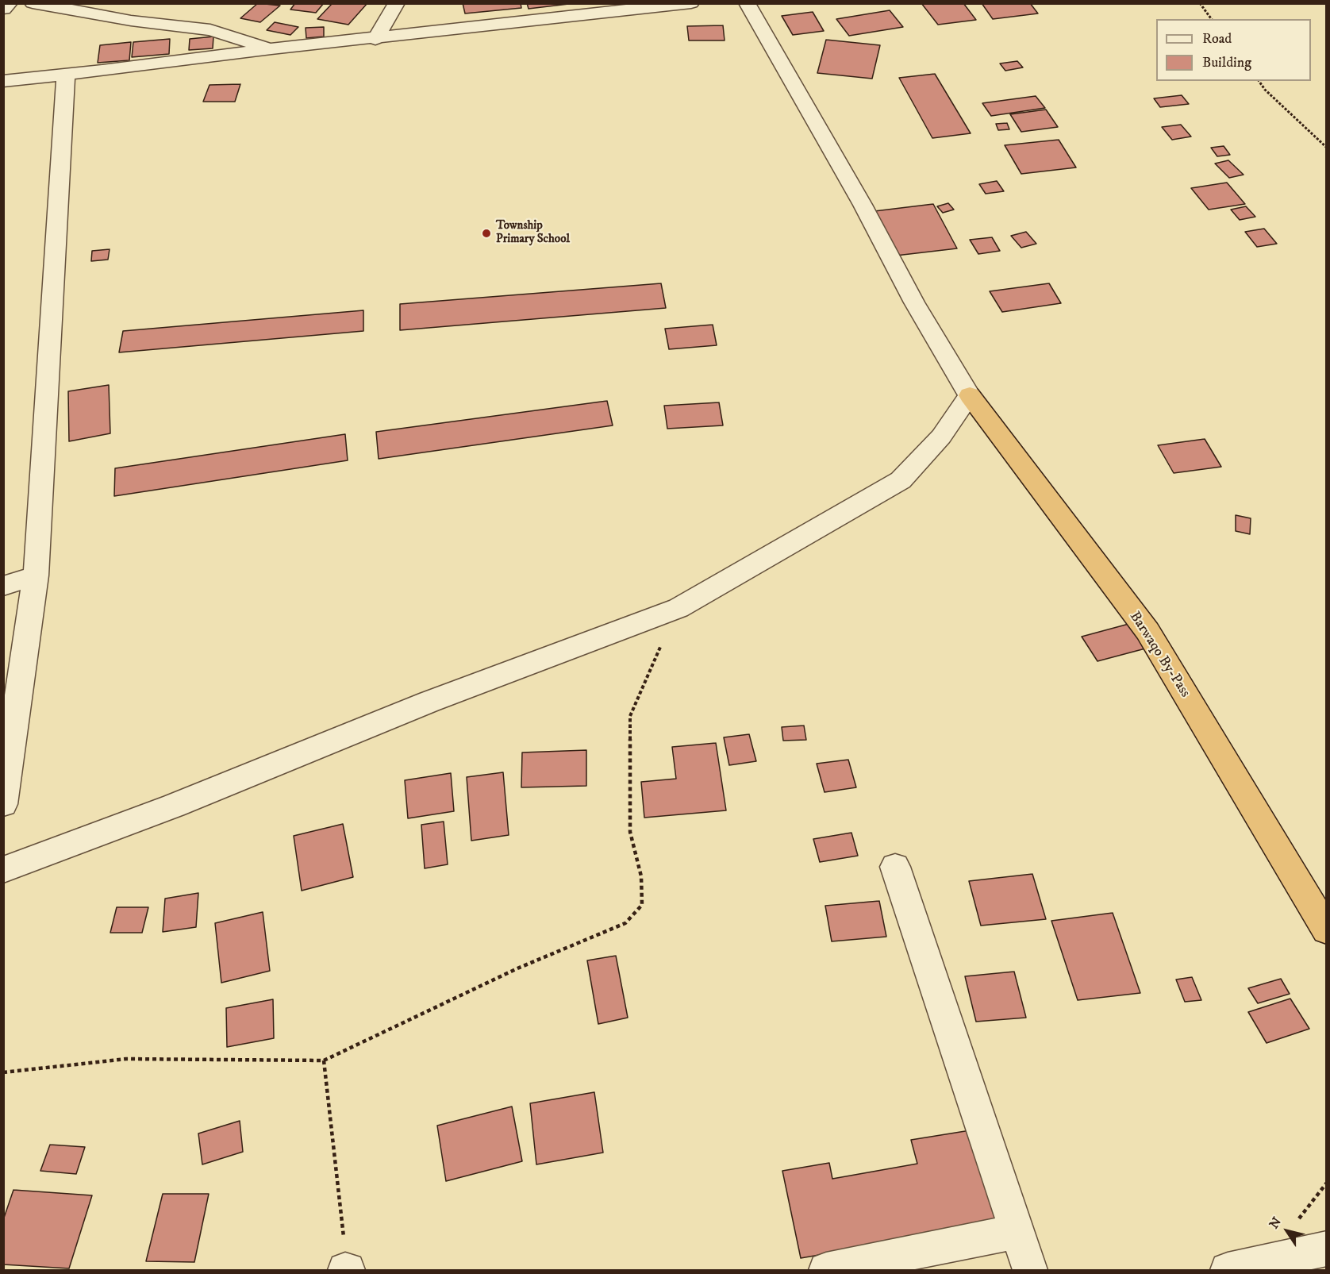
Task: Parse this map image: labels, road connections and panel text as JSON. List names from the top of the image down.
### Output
{
  "streets": {
    "highway": ["Barwaqo By-Pass"]
  },
  "places": ["Township Primary School"],
  "legend": ["Road", "Building"],
  "north": "top left"
}
